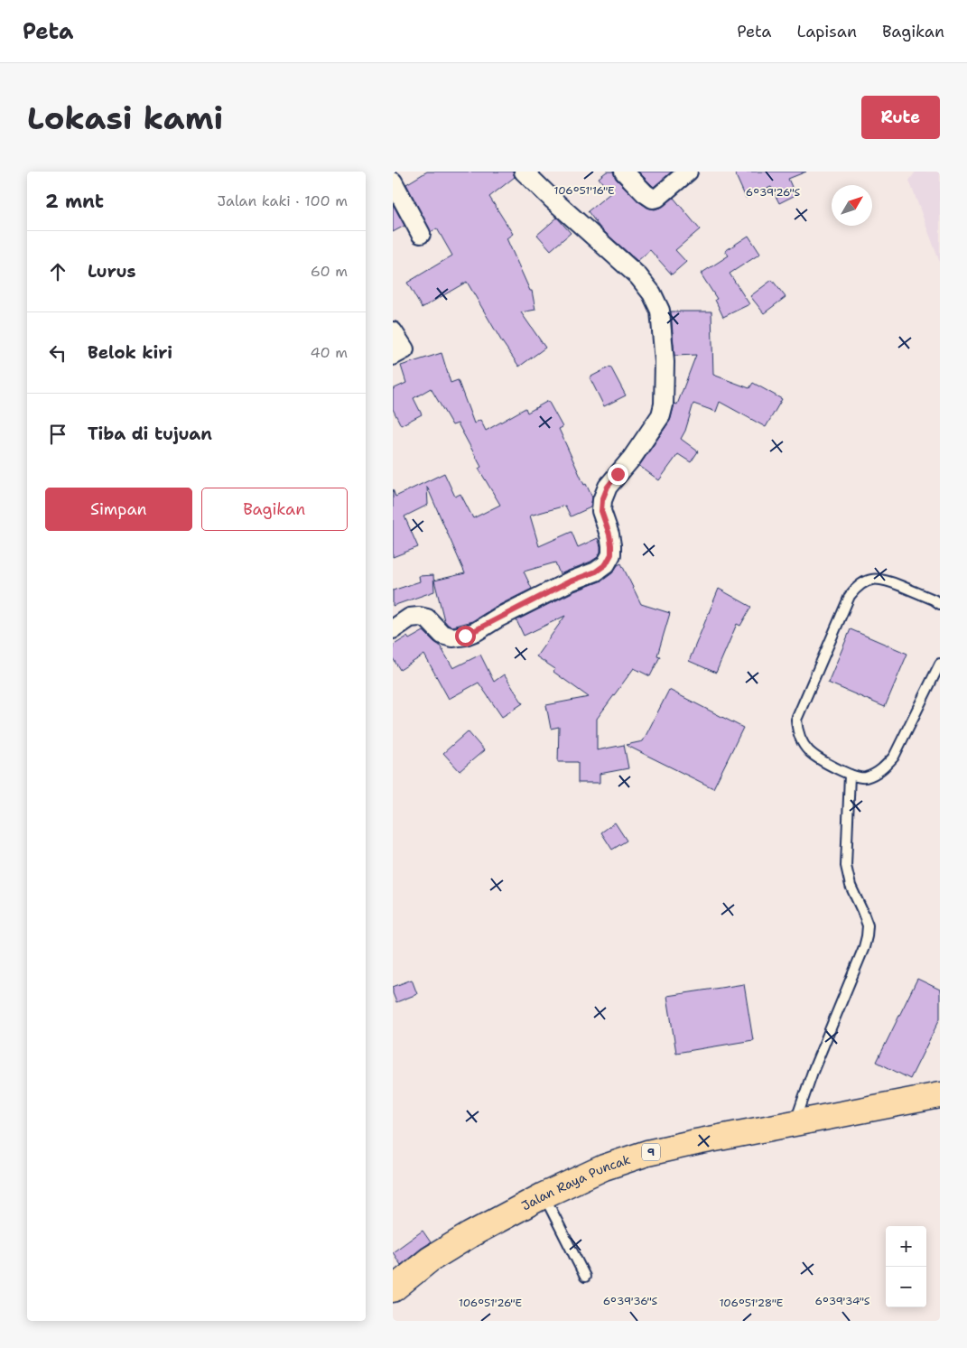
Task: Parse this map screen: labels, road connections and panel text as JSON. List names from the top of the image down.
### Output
{
  "streets": {
    "highway": ["9", "Jalan Raya Puncak"]
  },
  "north": "top right",
  "page": {
    "header": "Peta",
    "nav": ["Peta", "Lapisan", "Bagikan"],
    "buttons": [
      "Rute",
      ["Simpan", "Bagikan"]
    ],
    "title": "Lokasi kami",
    "heading": ["2 mnt", "Jalan kaki · 100 m"],
    "list": [
      ["Lurus", "60 m"],
      ["Belok kiri", "40 m"],
      "Tiba di tujuan"
    ],
    "map_buttons": ["+", "−"]
  },
  "coordinates": [
    "106°51'16\"E",
    "6°39'26\"S",
    "6°39'36\"S",
    "6°39'34\"S",
    "106°51'26\"E",
    "106°51'28\"E"
  ]
}
